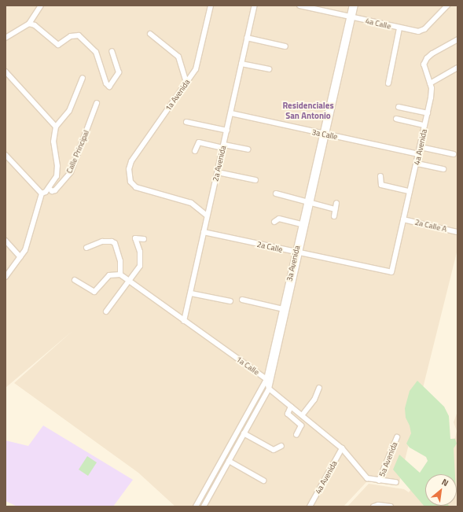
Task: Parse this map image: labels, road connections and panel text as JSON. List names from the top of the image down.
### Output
{
  "streets": {
    "street": [
      "4a Calle",
      "1a Avenida",
      "3a Calle",
      "4a Avenida",
      "Calle Principal",
      "2a Avenida",
      "2a Calle A",
      "2a Calle",
      "3a Avenida",
      "1a Calle",
      "5a Avenida"
    ]
  },
  "crossings": [
    ["4a Calle", "3a Avenida"],
    ["1a Avenida", "2a Avenida"],
    ["3a Calle", "4a Avenida"],
    ["3a Calle", "2a Avenida"],
    ["3a Calle", "3a Avenida"],
    ["4a Avenida", "2a Calle A"],
    ["4a Avenida", "2a Calle"],
    ["2a Avenida", "2a Calle"],
    ["2a Avenida", "1a Calle"],
    ["2a Calle", "3a Avenida"],
    ["3a Avenida", "1a Calle"]
  ],
  "districts": ["Residenciales San Antonio"],
  "north": "top right"
}
